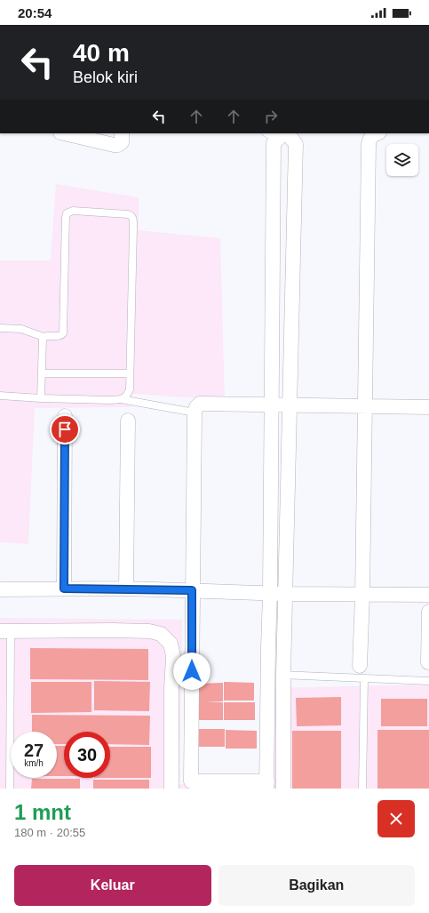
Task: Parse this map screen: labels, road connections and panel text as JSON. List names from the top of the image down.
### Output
{
  "page": {
    "status": "20:54",
    "turn": ["40 m", "Belok kiri"],
    "speed": "27 km/h",
    "limit": "30",
    "heading": ["1 mnt", "180 m · 20:55"],
    "buttons": ["Keluar", "Bagikan"]
  }
}
